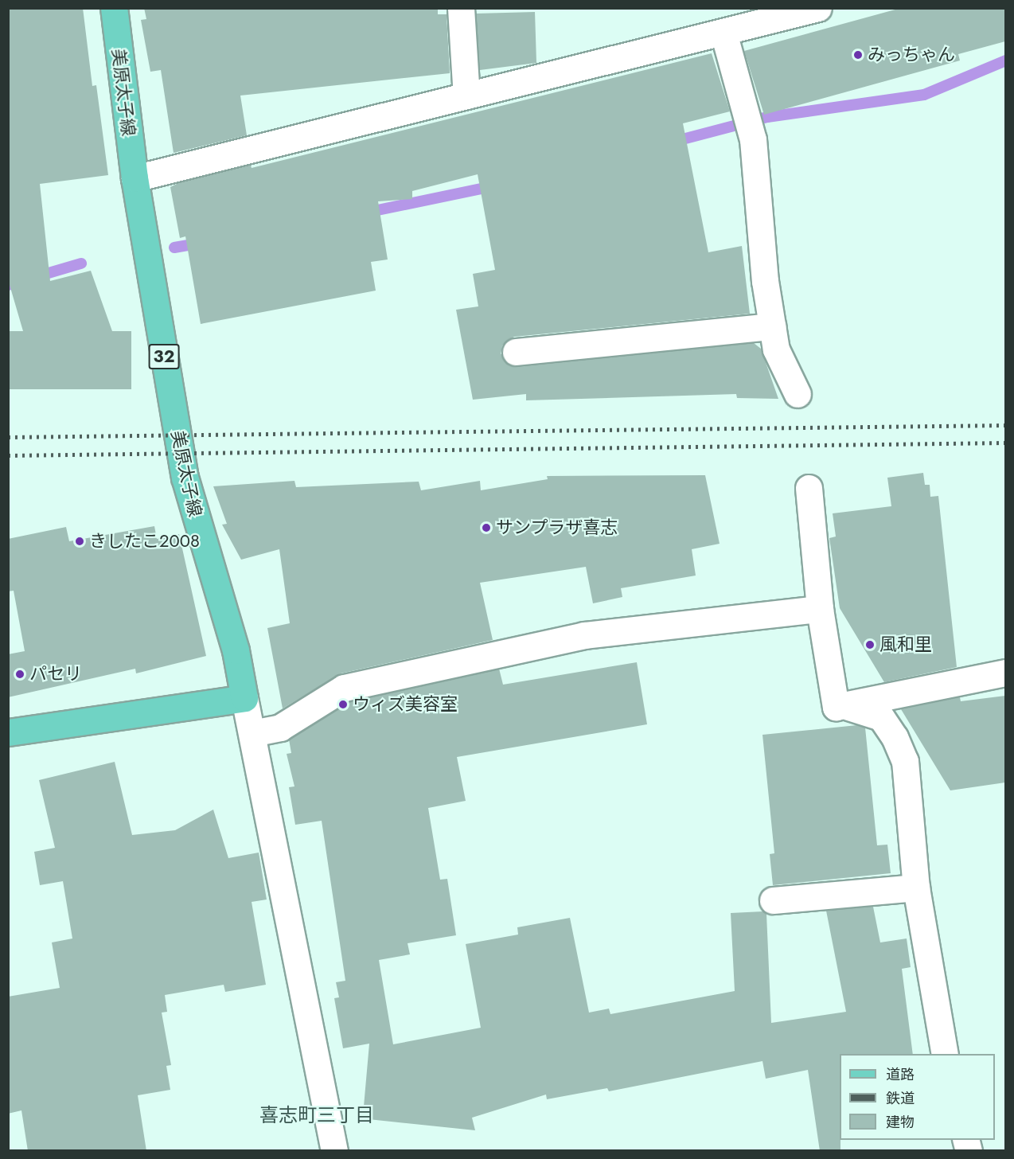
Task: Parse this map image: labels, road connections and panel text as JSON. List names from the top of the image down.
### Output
{
  "streets": {
    "main road": ["美原太子線", "32"]
  },
  "districts": ["喜志町三丁目"],
  "places": [
    "みっちゃん",
    "サンプラザ喜志",
    "きしたこ2008",
    "風和里",
    "パセリ",
    "ウィズ美容室"
  ],
  "legend": ["道路", "鉄道", "建物"]
}
